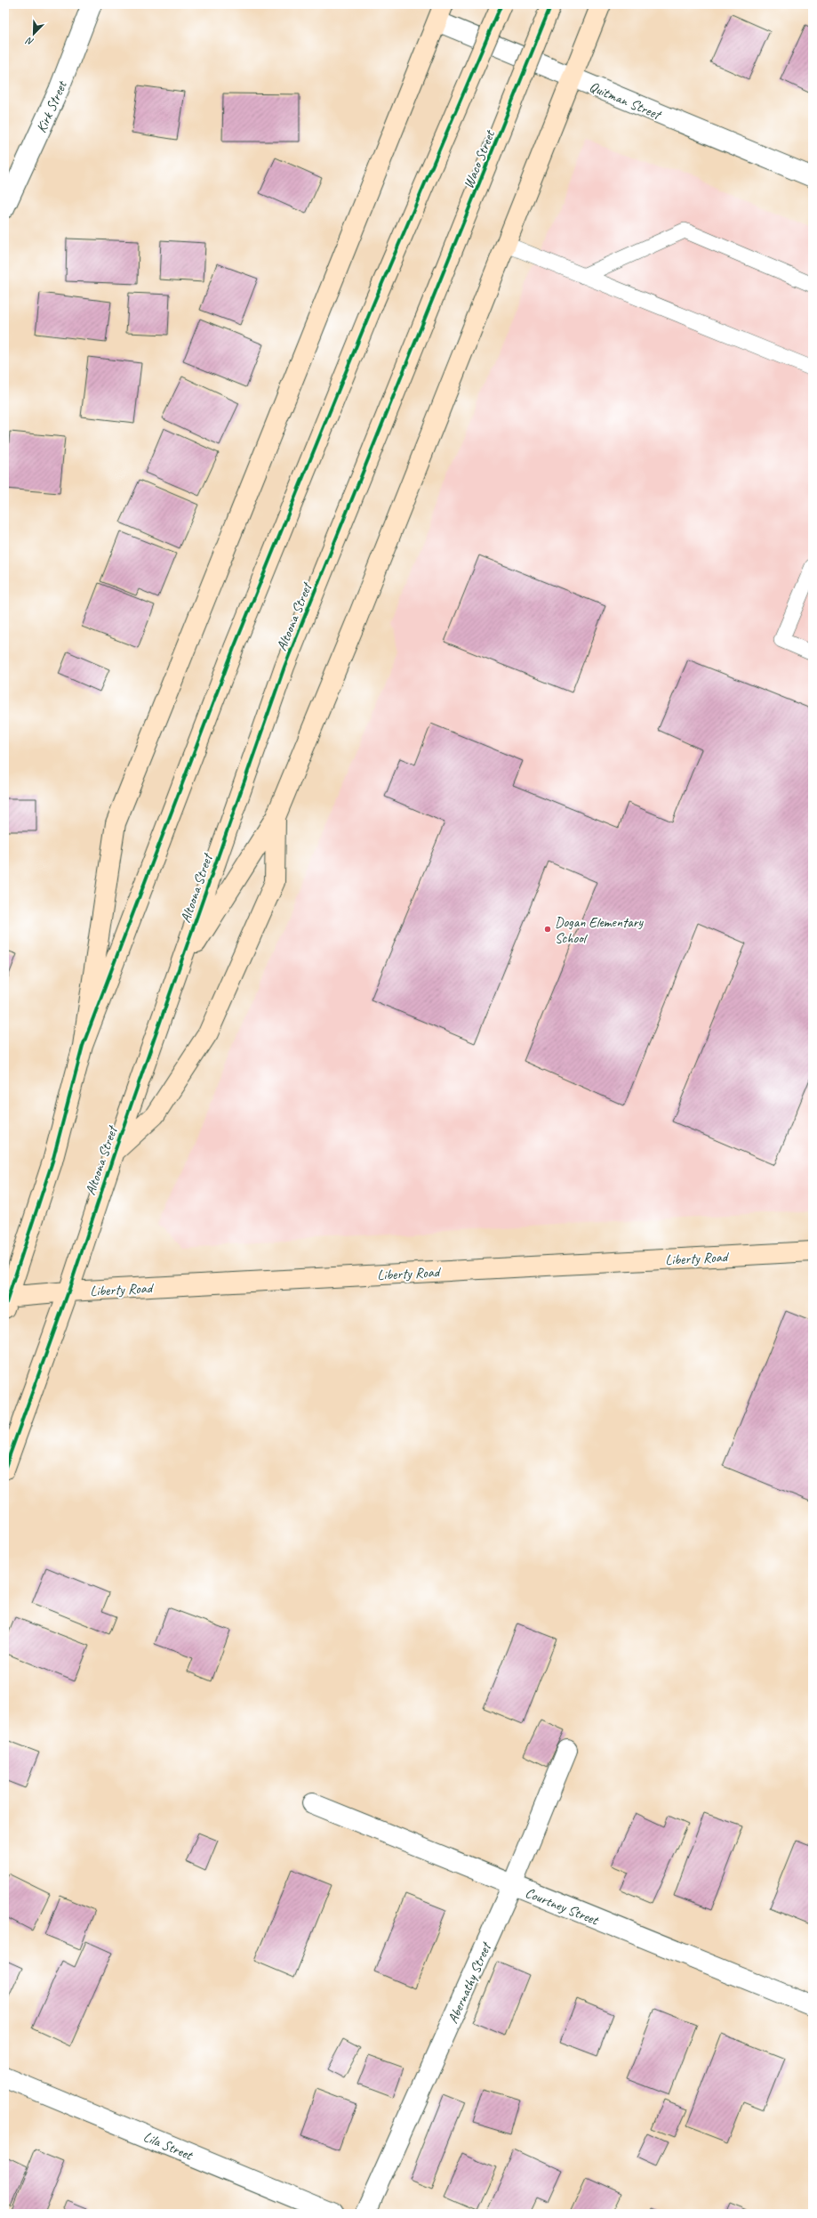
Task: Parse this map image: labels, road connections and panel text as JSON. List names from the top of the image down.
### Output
{
  "streets": {
    "main road": ["Waco Street", "Altoona Street", "Liberty Road"],
    "street": [
      "Quitman Street",
      "Kirk Street",
      "Courtney Street",
      "Abernathy Street",
      "Lila Street"
    ]
  },
  "crossings": [
    ["Waco Street", "Altoona Street"],
    ["Altoona Street", "Liberty Road"],
    ["Courtney Street", "Abernathy Street"]
  ],
  "places": ["Dogan Elementary School"],
  "north": "bottom left"
}
